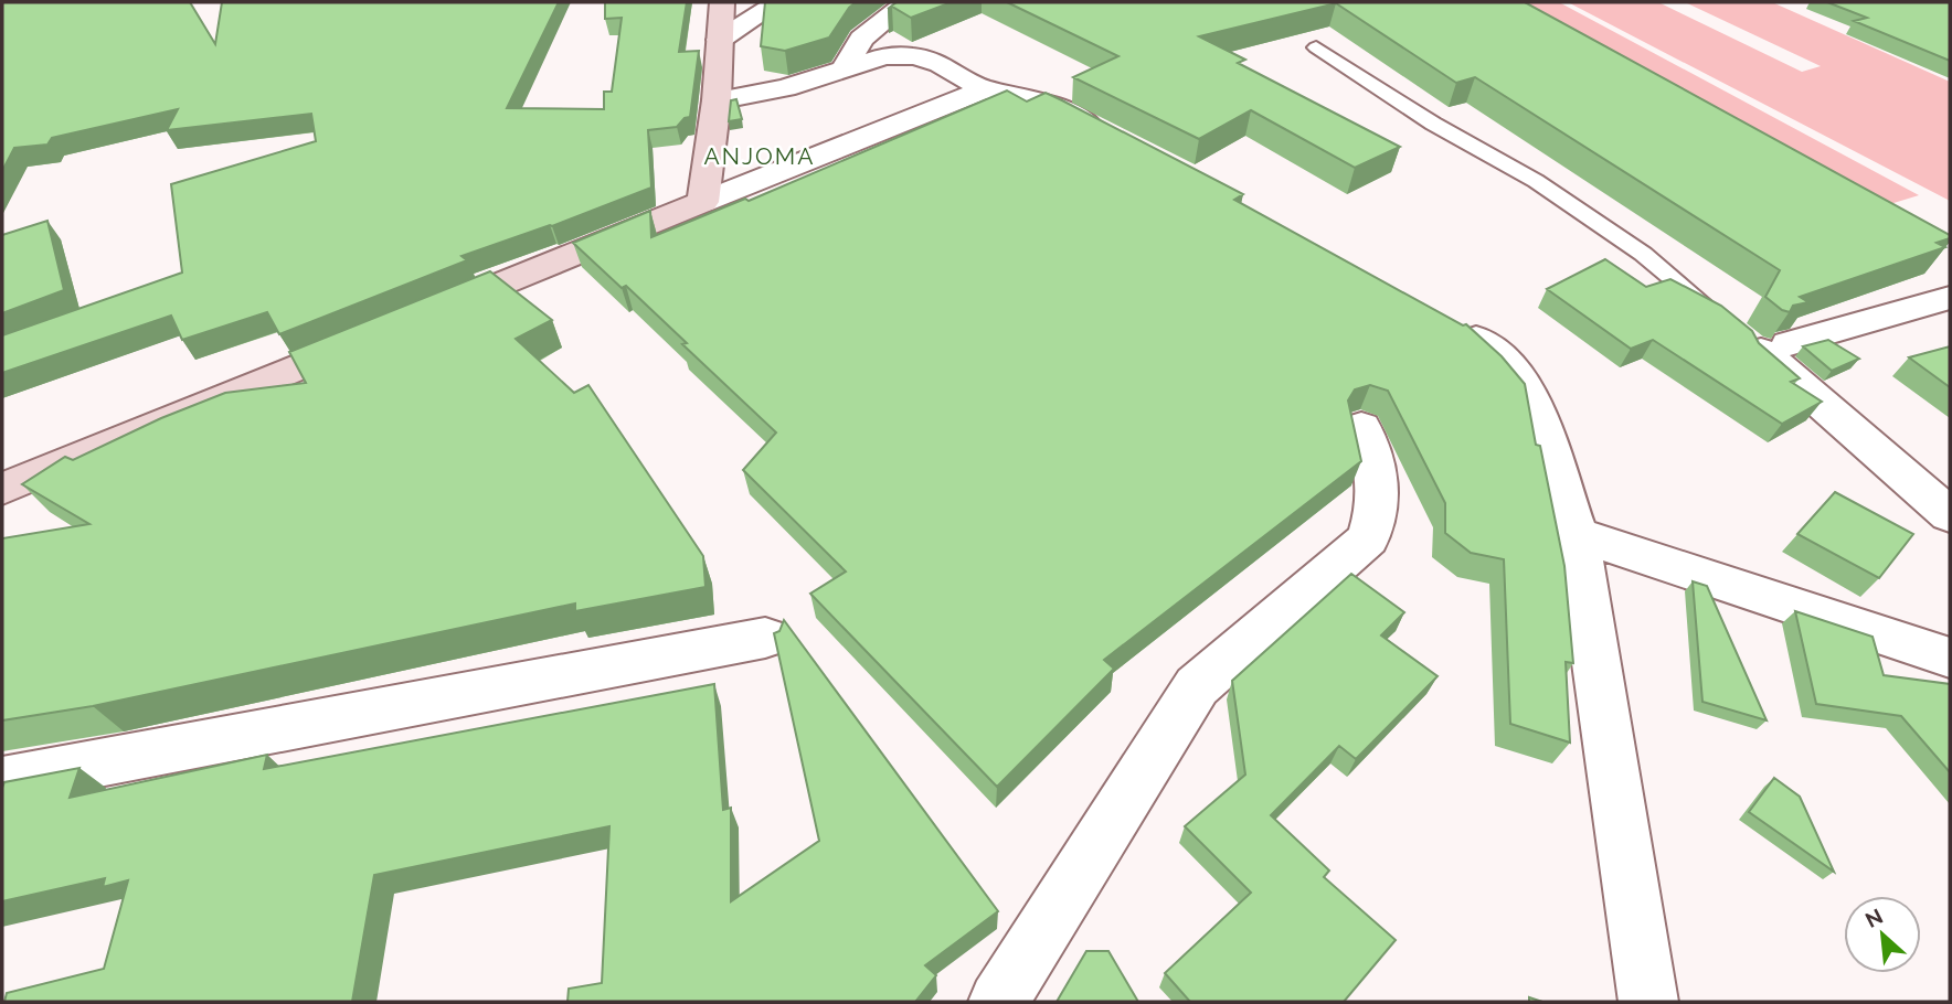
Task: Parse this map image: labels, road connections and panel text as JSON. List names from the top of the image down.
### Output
{
  "districts": ["ANJOMA"],
  "north": "top left"
}
